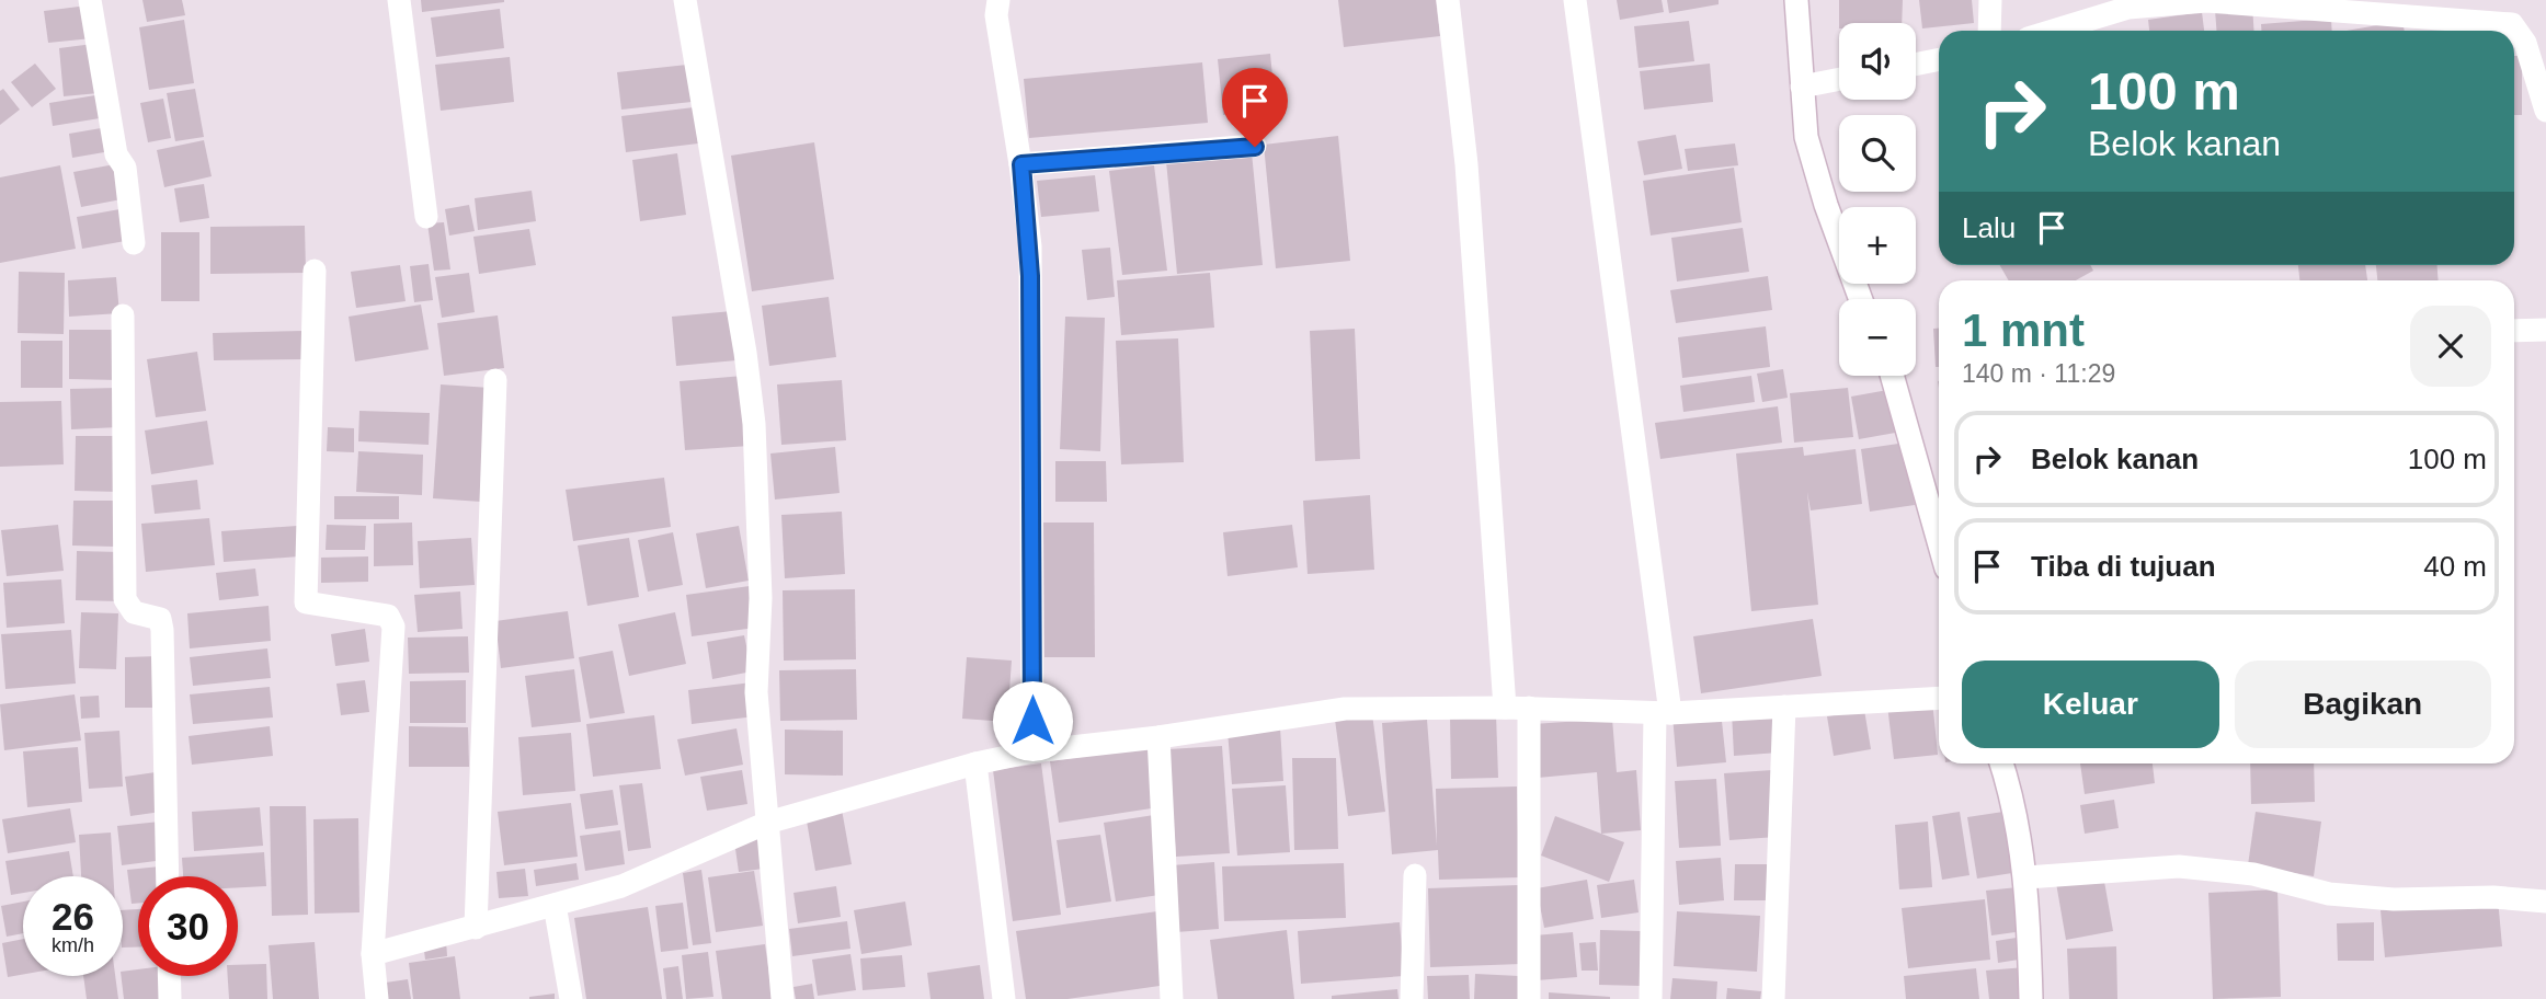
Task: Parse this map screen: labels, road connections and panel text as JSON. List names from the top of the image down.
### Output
{
  "page": {
    "map_buttons": ["+", "−"],
    "turn": ["100 m", "Belok kanan"],
    "then": "Lalu",
    "heading": ["1 mnt", "140 m · 11:29"],
    "list": [
      {
        "name": "Belok kanan",
        "value": "100 m"
      },
      {
        "name": "Tiba di tujuan",
        "value": "40 m"
      }
    ],
    "buttons": ["Keluar", "Bagikan"],
    "speed": "26 km/h",
    "limit": "30"
  }
}
